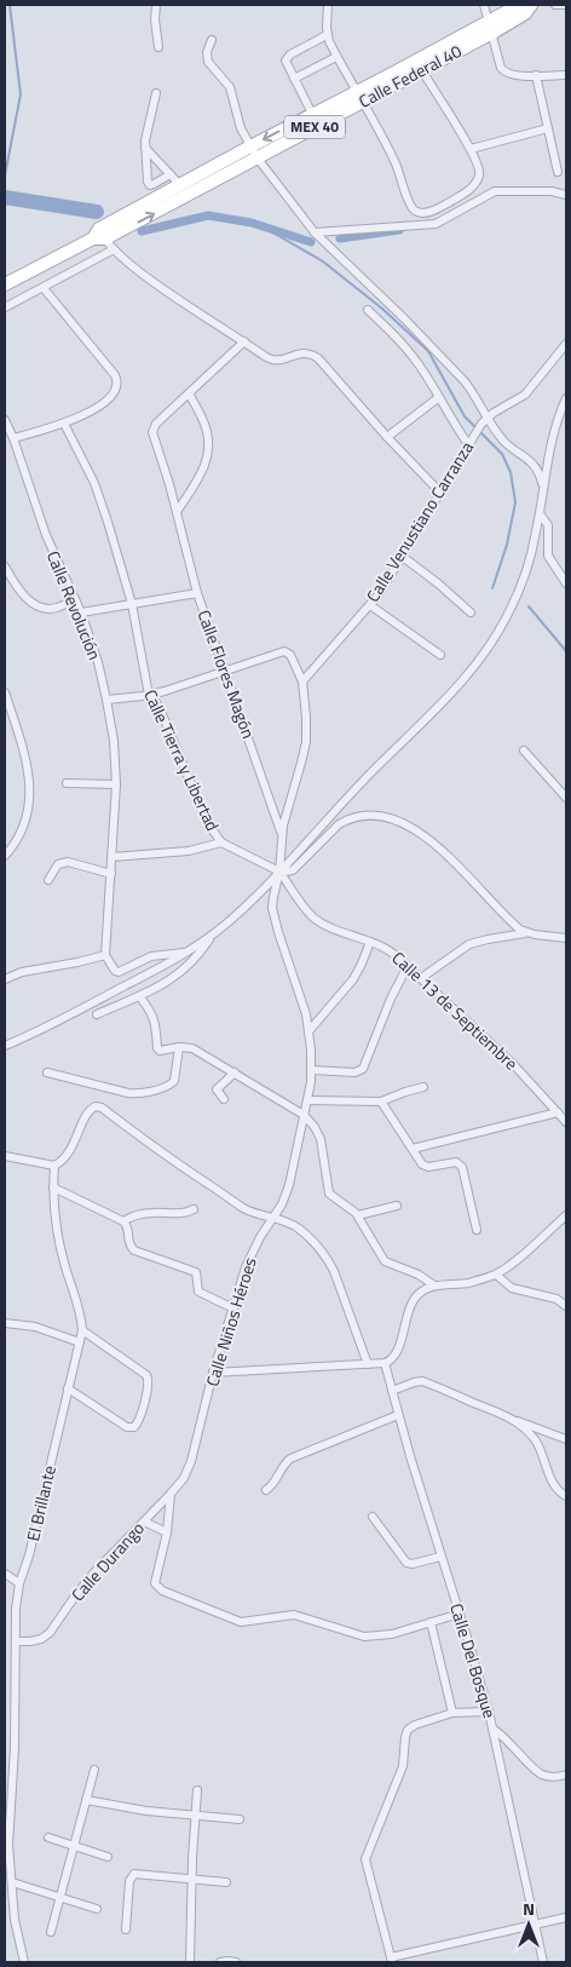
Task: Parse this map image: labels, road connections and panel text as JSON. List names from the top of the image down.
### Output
{
  "streets": {
    "main road": ["Calle Federal 40", "MEX 40"],
    "street": [
      "Calle Venustiano Carranza",
      "Calle Revolución",
      "Calle Flores Magón",
      "Calle Tierra y Libertad",
      "Calle 13 de Septiembre",
      "Calle Niños Héroes",
      "El Brillante",
      "Calle Durango",
      "Calle Del Bosque"
    ]
  },
  "crossings": [
    ["Calle 13 de Septiembre", "Calle Niños Héroes"],
    ["Calle Niños Héroes", "Calle Durango"],
    ["El Brillante", "Calle Durango"]
  ],
  "north": "top"
}
